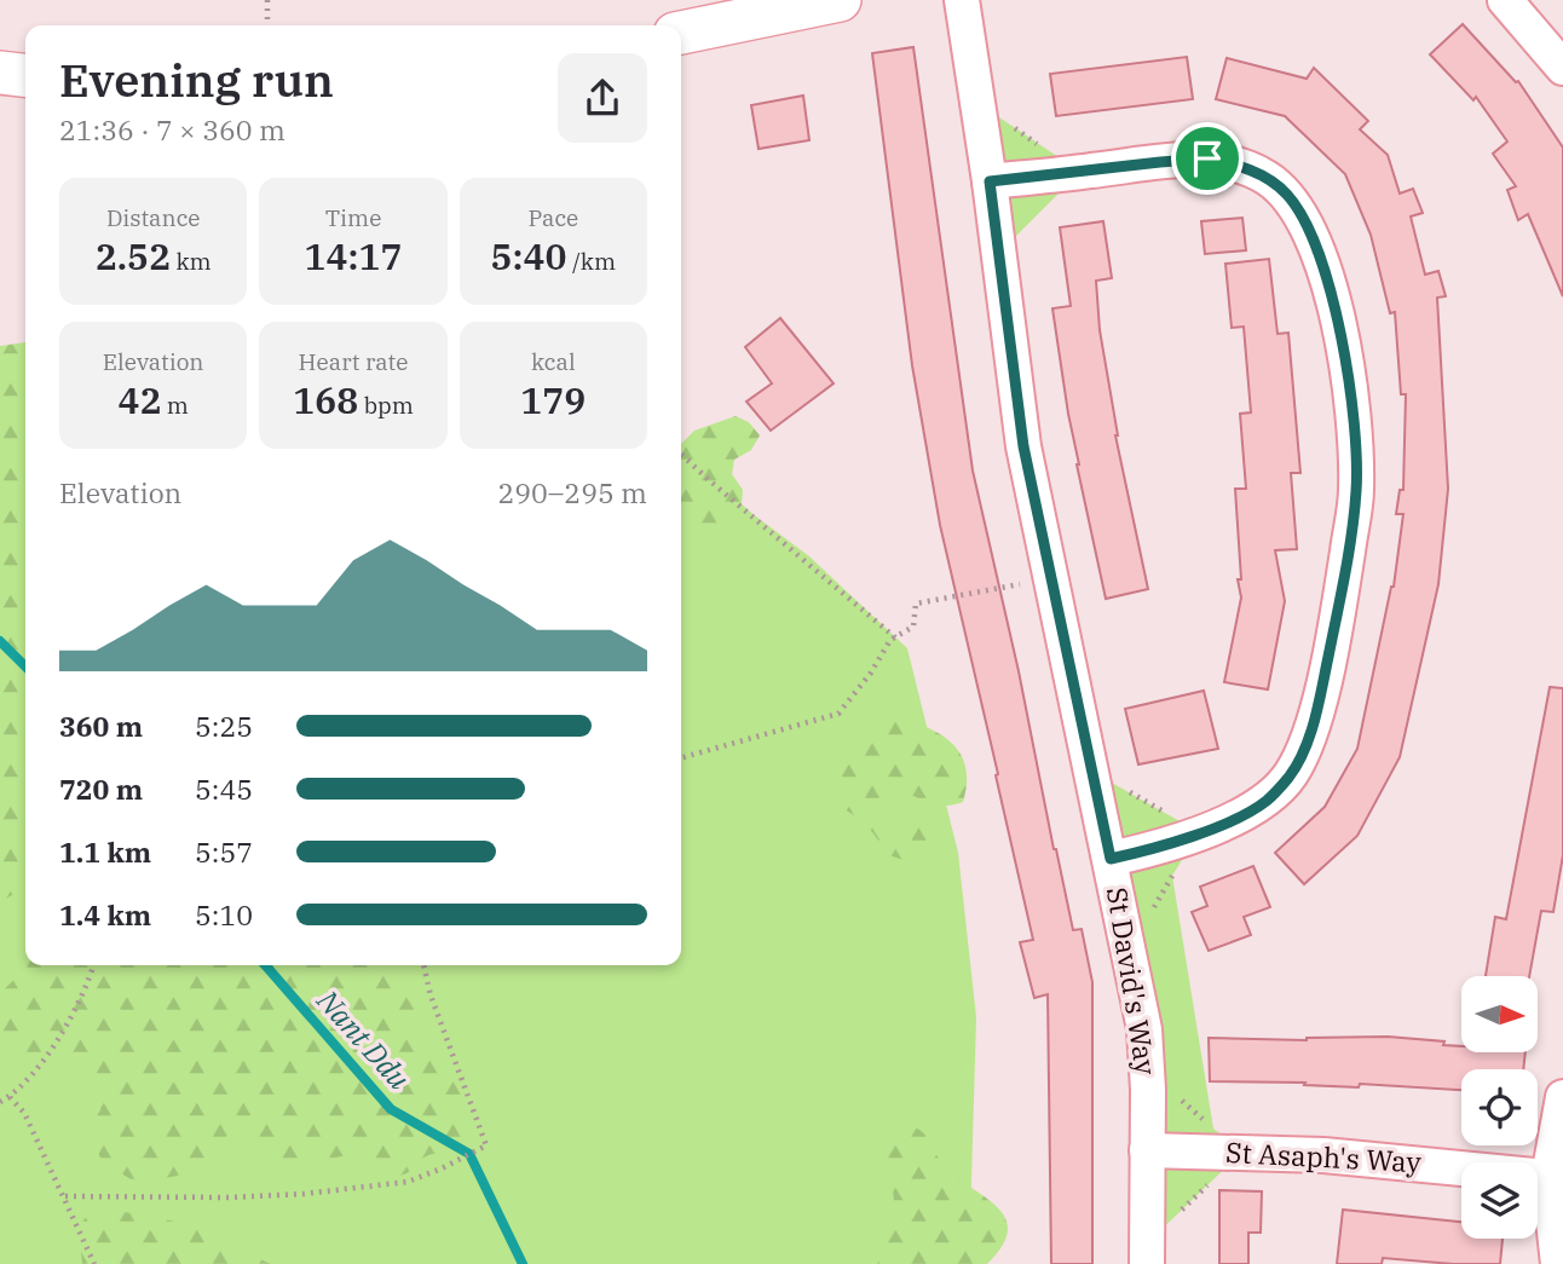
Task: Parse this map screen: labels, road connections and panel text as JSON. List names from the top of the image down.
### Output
{
  "streets": {
    "street": ["St David's Way", "St Asaph's Way"]
  },
  "crossings": [
    ["St David's Way", "St Asaph's Way"]
  ],
  "water": ["Nant Ddu"],
  "north": "right",
  "page": {
    "heading": ["Evening run", "21:36 · 7 × 360 m"],
    "stats": [
      ["Distance", "2.52 km"],
      ["Time", "14:17"],
      ["Pace", "5:40 /km"],
      ["Elevation", "42 m"],
      ["Heart rate", "168 bpm"],
      ["kcal", "179"]
    ],
    "chart": ["Elevation", "290–295 m"],
    "list": [
      {
        "name": "360 m",
        "note": "5:25"
      },
      {
        "name": "720 m",
        "note": "5:45"
      },
      {
        "name": "1.1 km",
        "note": "5:57"
      },
      {
        "name": "1.4 km",
        "note": "5:10"
      }
    ]
  }
}
